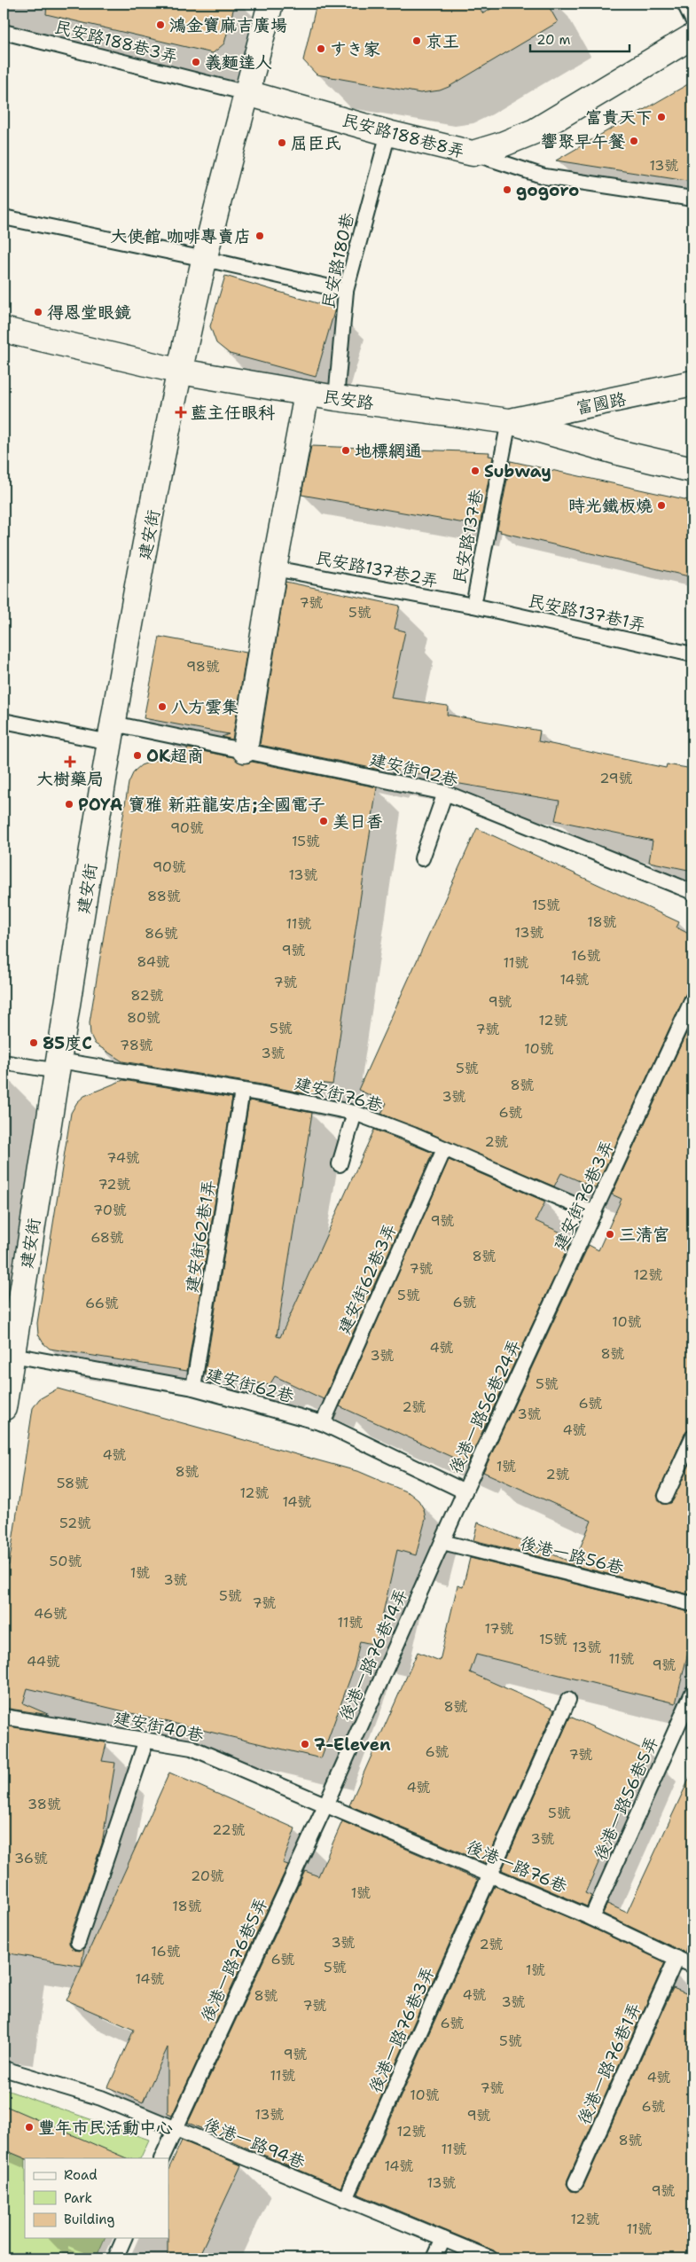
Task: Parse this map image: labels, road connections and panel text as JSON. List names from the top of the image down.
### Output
{
  "streets": {
    "street": [
      "民安路188巷8弄",
      "民安路",
      "富國路",
      "建安街"
    ],
    "lane": [
      "民安路188巷3弄",
      "民安路180巷",
      "民安路137巷",
      "民安路137巷2弄",
      "民安路137巷1弄",
      "建安街92巷",
      "建安街76巷",
      "建安街76巷3弄",
      "建安街62巷1弄",
      "建安街62巷3弄",
      "建安街62巷",
      "後港一路56巷24弄",
      "後港一路56巷",
      "後港一路76巷14弄",
      "建安街40巷",
      "後港一路56巷5弄",
      "後港一路76巷",
      "後港一路76巷5弄",
      "後港一路76巷3弄",
      "後港一路76巷1弄",
      "後港一路94巷"
    ]
  },
  "crossings": [
    ["民安路188巷3弄", "民安路188巷8弄"],
    ["民安路188巷3弄", "建安街"],
    ["民安路188巷8弄", "民安路180巷"],
    ["民安路188巷8弄", "建安街"],
    ["民安路180巷", "民安路"],
    ["民安路", "富國路"],
    ["民安路", "建安街"],
    ["民安路", "民安路137巷"],
    ["富國路", "民安路137巷"],
    ["建安街", "建安街92巷"],
    ["建安街", "建安街76巷"],
    ["建安街", "建安街62巷"],
    ["民安路137巷", "民安路137巷2弄"],
    ["民安路137巷", "民安路137巷1弄"],
    ["民安路137巷2弄", "民安路137巷1弄"],
    ["建安街76巷", "建安街76巷3弄"],
    ["建安街76巷", "建安街62巷1弄"],
    ["建安街76巷", "建安街62巷3弄"],
    ["建安街76巷3弄", "後港一路56巷24弄"],
    ["建安街62巷1弄", "建安街62巷"],
    ["建安街62巷3弄", "建安街62巷"],
    ["建安街62巷", "後港一路56巷24弄"],
    ["後港一路56巷24弄", "後港一路56巷"],
    ["後港一路56巷24弄", "後港一路76巷14弄"],
    ["後港一路56巷", "後港一路76巷14弄"],
    ["後港一路76巷14弄", "建安街40巷"],
    ["後港一路76巷14弄", "後港一路76巷"],
    ["後港一路76巷14弄", "後港一路76巷5弄"],
    ["建安街40巷", "後港一路76巷"],
    ["建安街40巷", "後港一路76巷5弄"],
    ["後港一路56巷5弄", "後港一路76巷"],
    ["後港一路76巷", "後港一路76巷5弄"],
    ["後港一路76巷", "後港一路76巷3弄"],
    ["後港一路76巷", "後港一路76巷1弄"],
    ["後港一路76巷5弄", "後港一路94巷"],
    ["後港一路76巷3弄", "後港一路94巷"]
  ],
  "places": {
    "other": [
      "鴻金寶麻吉廣場",
      "京王",
      "すき家",
      "義麵達人",
      "富貴天下",
      "響聚早午餐",
      "屈臣氏",
      "gogoro",
      "大使館 咖啡專賣店",
      "得恩堂眼鏡",
      "地標網通",
      "Subway",
      "時光鐵板燒",
      "八方雲集",
      "OK超商",
      "POYA 寶雅 新莊龍安店;全國電子",
      "美日香",
      "85度C",
      "三清宮",
      "7-Eleven",
      "豐年市民活動中心"
    ],
    "health": ["藍主任眼科", "大樹藥局"]
  },
  "house_numbers": [
    "13號",
    "7號",
    "5號",
    "98號",
    "29號",
    "90號",
    "15號",
    "90號",
    "13號",
    "88號",
    "15號",
    "18號",
    "11號",
    "13號",
    "86號",
    "9號",
    "16號",
    "84號",
    "11號",
    "14號",
    "7號",
    "82號",
    "9號",
    "80號",
    "12號",
    "5號",
    "7號",
    "78號",
    "10號",
    "3號",
    "5號",
    "8號",
    "3號",
    "6號",
    "2號",
    "74號",
    "72號",
    "70號",
    "9號",
    "68號",
    "8號",
    "7號",
    "12號",
    "5號",
    "6號",
    "66號",
    "10號",
    "4號",
    "8號",
    "3號",
    "5號",
    "6號",
    "2號",
    "3號",
    "4號",
    "4號",
    "1號",
    "8號",
    "2號",
    "58號",
    "12號",
    "14號",
    "52號",
    "50號",
    "1號",
    "3號",
    "5號",
    "7號",
    "46號",
    "11號",
    "17號",
    "15號",
    "13號",
    "11號",
    "44號",
    "9號",
    "8號",
    "6號",
    "7號",
    "4號",
    "38號",
    "5號",
    "22號",
    "3號",
    "36號",
    "20號",
    "1號",
    "18號",
    "3號",
    "2號",
    "16號",
    "6號",
    "5號",
    "1號",
    "14號",
    "4號",
    "8號",
    "3號",
    "7號",
    "6號",
    "5號",
    "9號",
    "11號",
    "4號",
    "7號",
    "10號",
    "6號",
    "13號",
    "9號",
    "12號",
    "8號",
    "11號",
    "14號",
    "13號",
    "9號",
    "12號",
    "11號"
  ],
  "legend": ["Road", "Park", "Building"],
  "scale_bar": "20 m"
}
